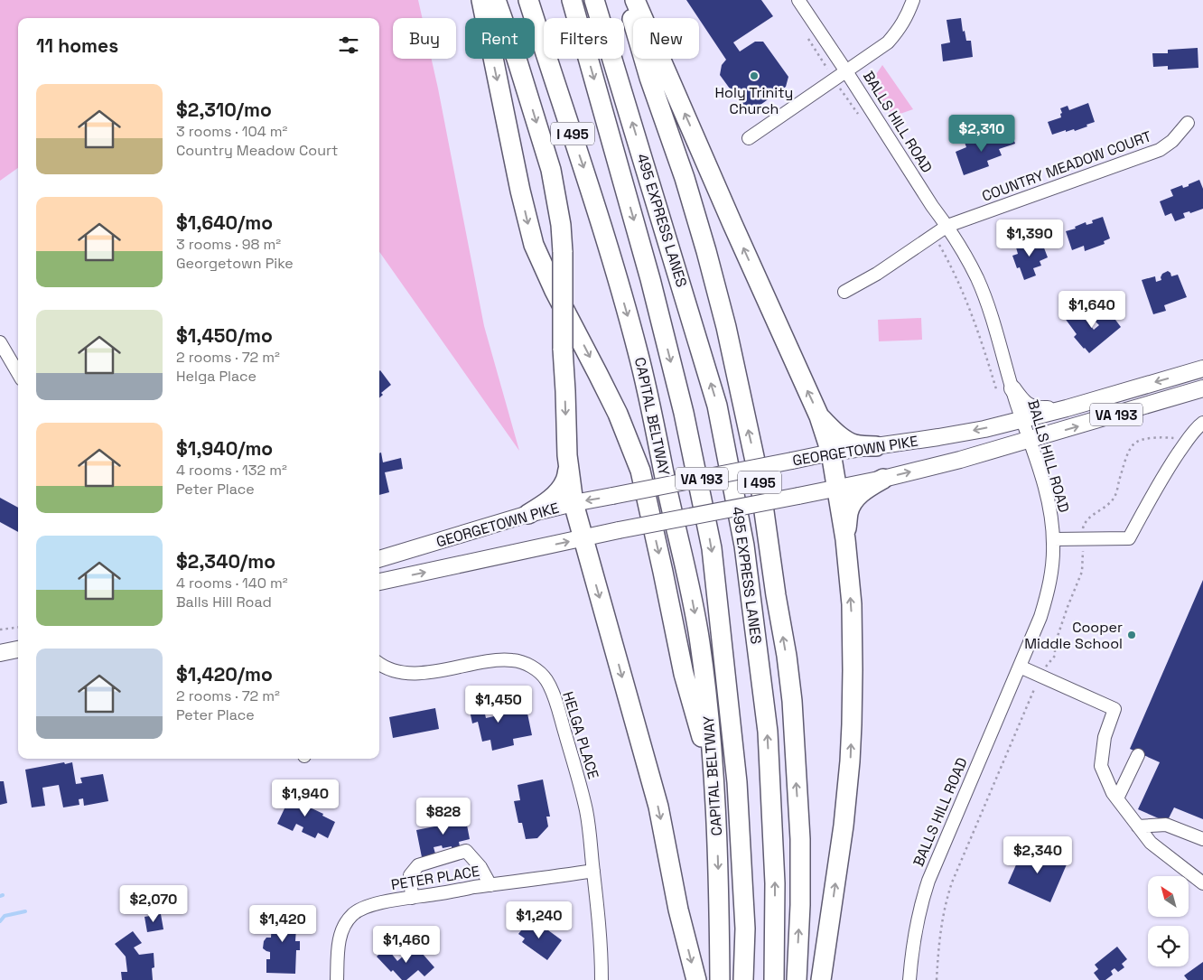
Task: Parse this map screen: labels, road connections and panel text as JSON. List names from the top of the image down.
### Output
{
  "streets": {
    "highway": ["I 495", "495 EXPRESS LANES", "CAPITAL BELTWAY"],
    "main road": ["VA 193", "GEORGETOWN PIKE"],
    "street": [
      "BALLS HILL ROAD",
      "COUNTRY MEADOW COURT",
      "HELGA PLACE",
      "PETER PLACE"
    ]
  },
  "crossings": [
    ["BALLS HILL ROAD", "COUNTRY MEADOW COURT"],
    ["BALLS HILL ROAD", "GEORGETOWN PIKE"],
    ["HELGA PLACE", "PETER PLACE"]
  ],
  "places": ["Holy Trinity Church", "Cooper Middle School"],
  "north": "top left",
  "page": {
    "chip": [
      "Buy",
      "Rent",
      "Filters",
      "New"
    ],
    "heading": "11 homes",
    "list": [
      {
        "name": "$2,310/mo",
        "note": "3 rooms · 104 m² · Country Meadow Court"
      },
      {
        "name": "$1,640/mo",
        "note": "3 rooms · 98 m² · Georgetown Pike"
      },
      {
        "name": "$1,450/mo",
        "note": "2 rooms · 72 m² · Helga Place"
      },
      {
        "name": "$1,940/mo",
        "note": "4 rooms · 132 m² · Peter Place"
      },
      {
        "name": "$2,340/mo",
        "note": "4 rooms · 140 m² · Balls Hill Road"
      },
      {
        "name": "$1,420/mo",
        "note": "2 rooms · 72 m² · Peter Place"
      }
    ],
    "price": [
      "$2,310",
      "$1,390",
      "$1,640",
      "$1,450",
      "$1,940",
      "$828",
      "$2,340",
      "$2,070",
      "$1,240",
      "$1,420",
      "$1,460"
    ]
  }
}
